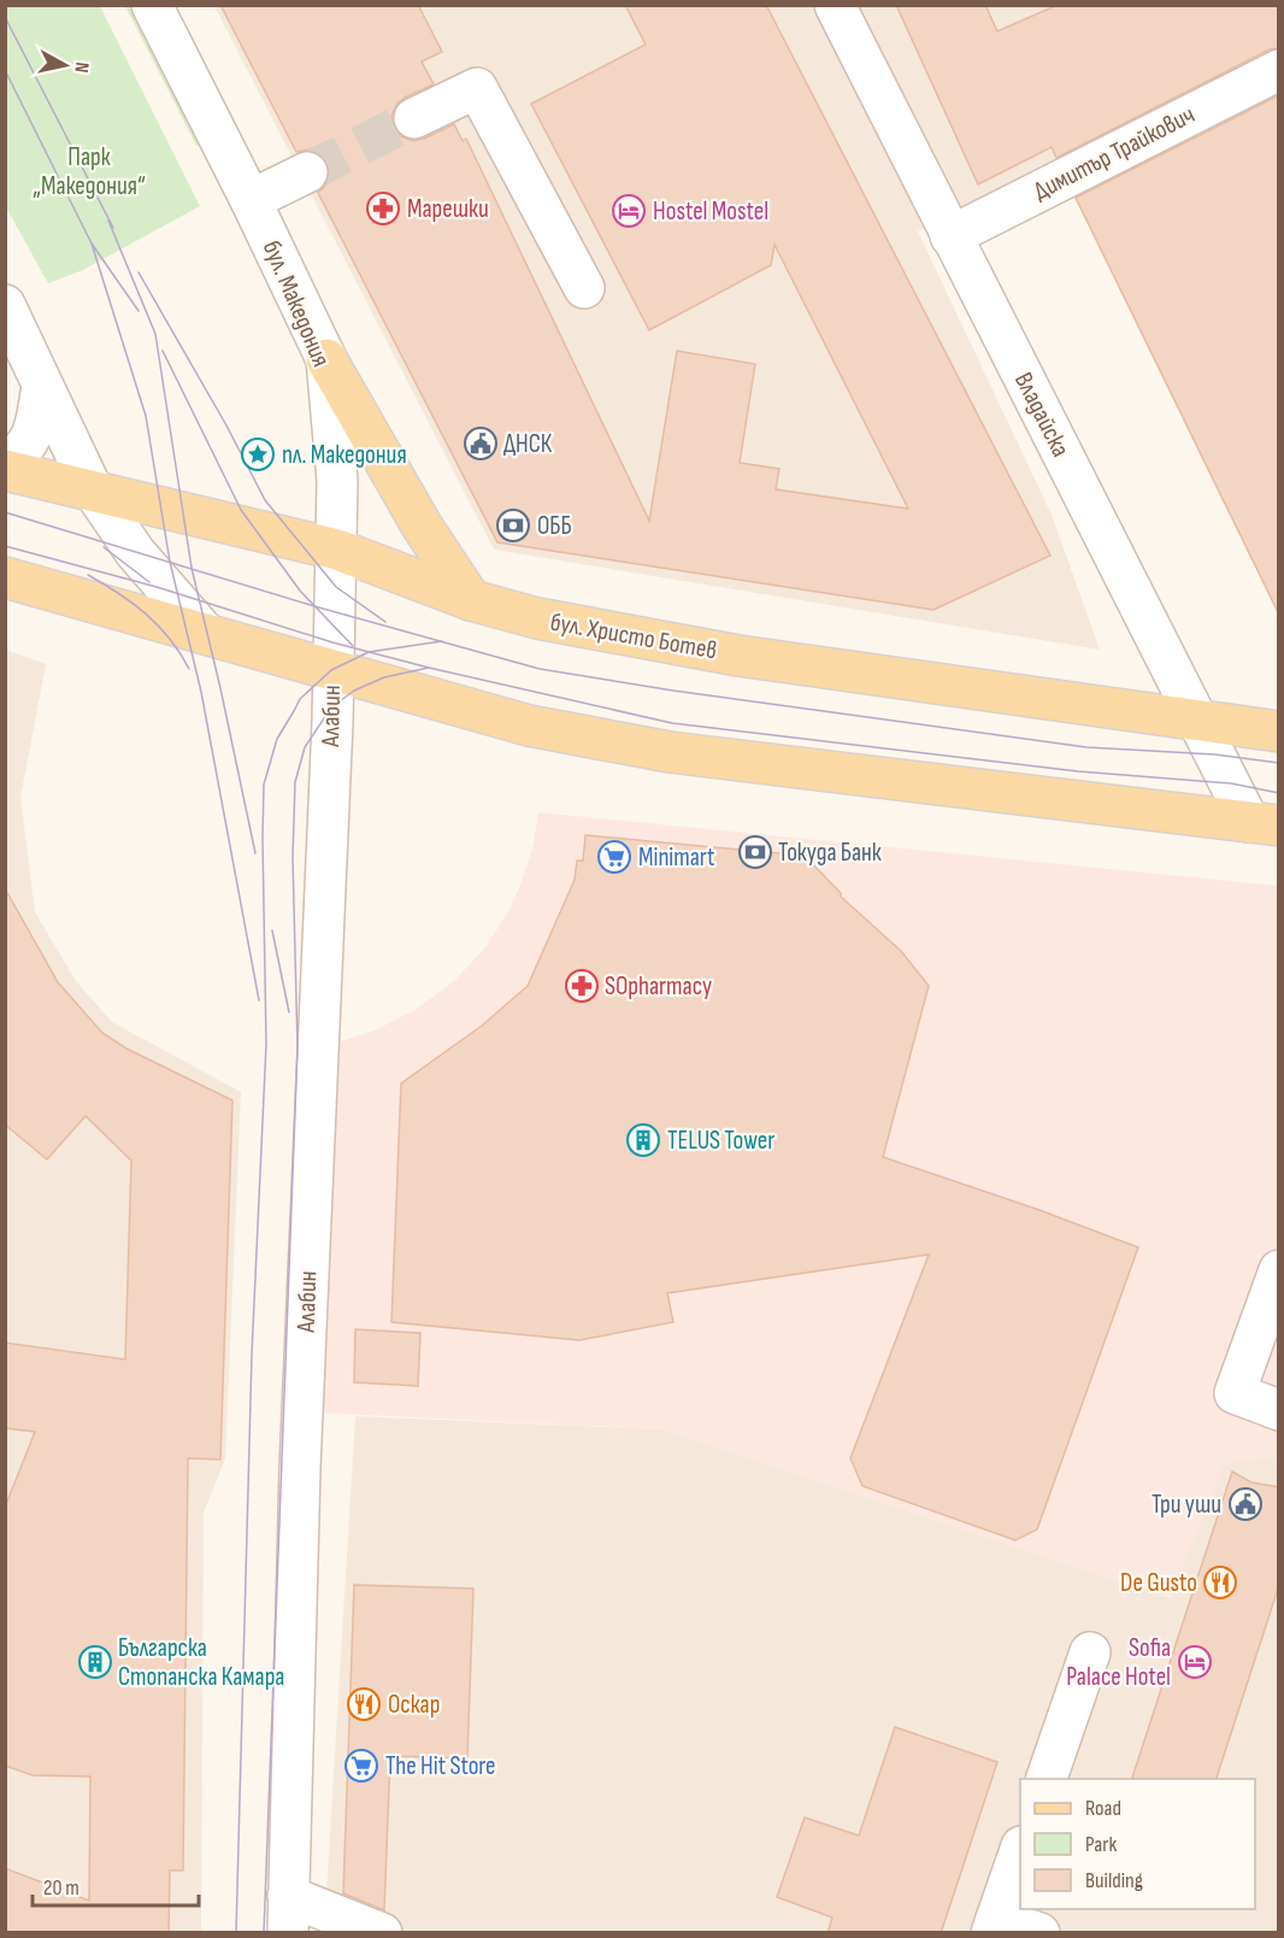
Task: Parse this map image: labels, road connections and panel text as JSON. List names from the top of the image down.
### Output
{
  "streets": {
    "main road": ["бул. Христо Ботев"],
    "street": [
      "Димитър Трайкович",
      "бул. Македония",
      "Владайска",
      "Алабин"
    ]
  },
  "crossings": [
    ["Димитър Трайкович", "Владайска"],
    ["бул. Македония", "бул. Христо Ботев"],
    ["бул. Македония", "Алабин"],
    ["Владайска", "бул. Христо Ботев"]
  ],
  "parks": ["Парк „Македония“"],
  "places": {
    "pharmacy": ["Марешки", "SOpharmacy"],
    "hotel": ["Hostel Mostel", "Sofia Palace Hotel"],
    "public building": ["ДНСК", "Три уши"],
    "place": ["пл. Македония"],
    "bank": ["ОББ", "Токуда Банк"],
    "supermarket": ["Minimart", "The Hit Store"],
    "building": ["TELUS Tower", "Българска Стопанска Камара"],
    "restaurant": ["De Gusto", "Оскар"]
  },
  "legend": ["Road", "Park", "Building"],
  "scale_bar": "20 m",
  "north": "right"
}
